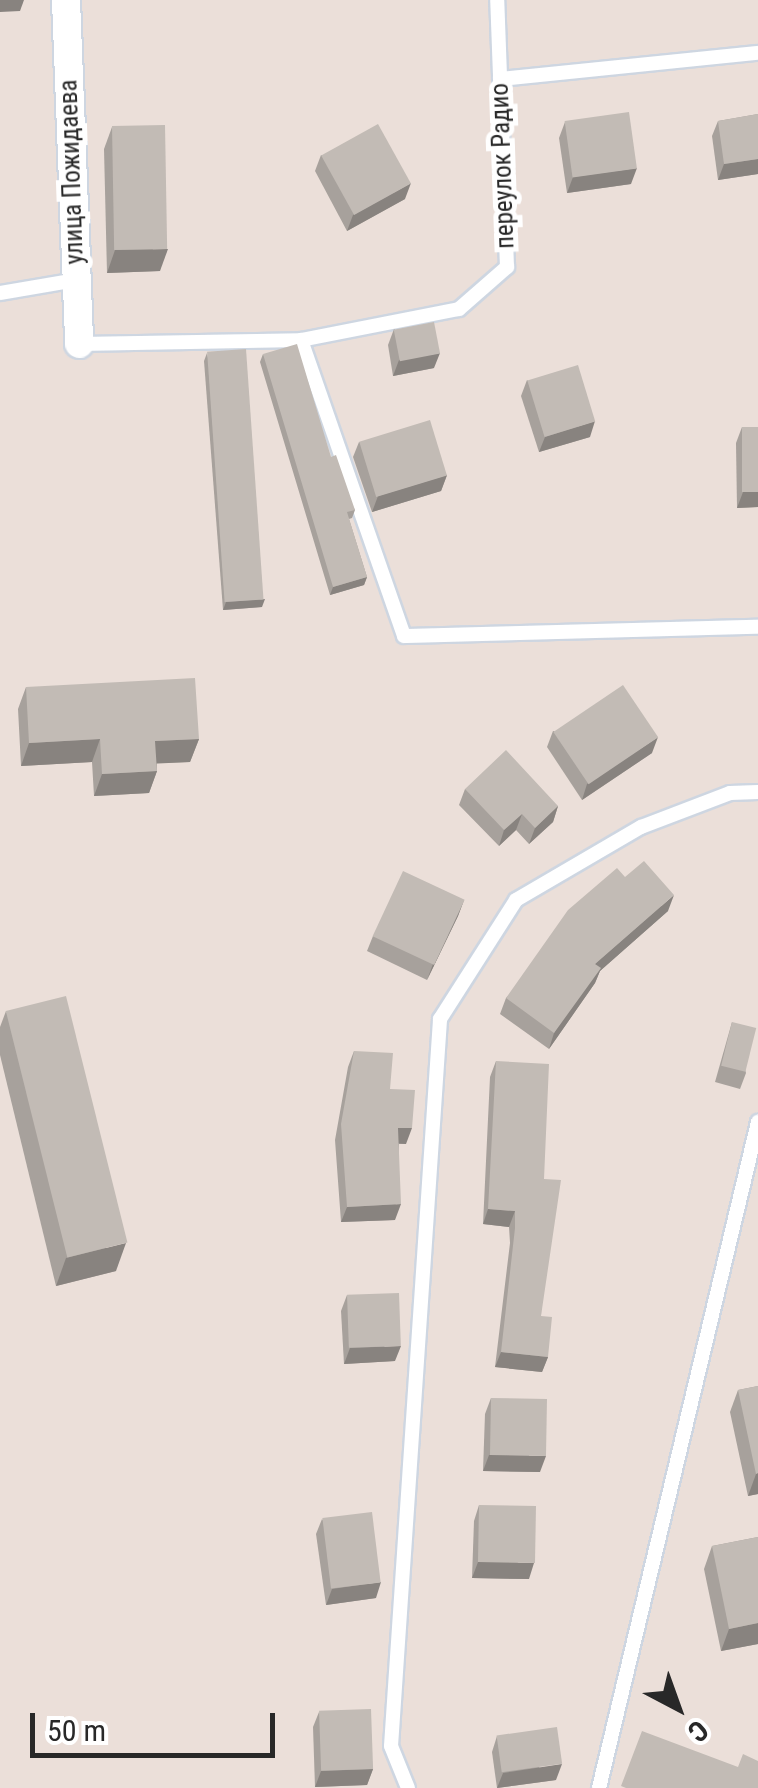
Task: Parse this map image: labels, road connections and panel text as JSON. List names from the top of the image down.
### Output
{
  "streets": {
    "street": ["улица Пожидаева"],
    "lane": ["переулок Радио"]
  },
  "scale_bar": "50 m",
  "north": "bottom right"
}
